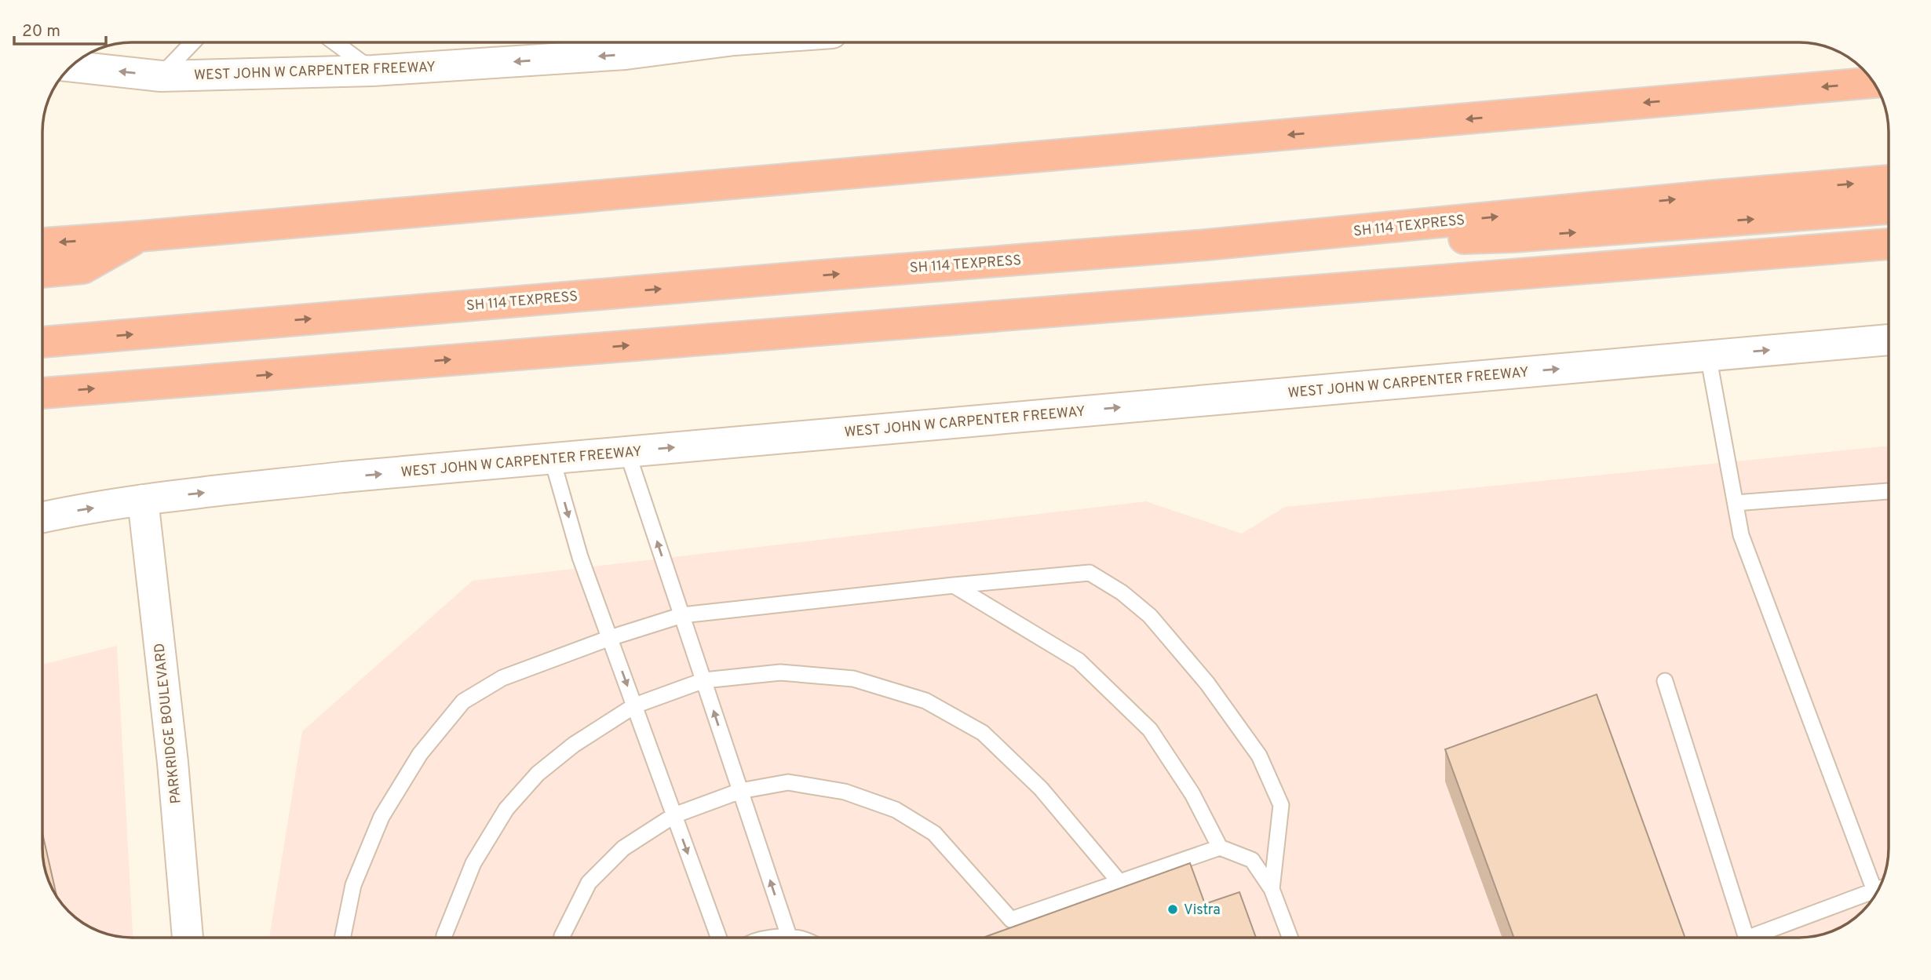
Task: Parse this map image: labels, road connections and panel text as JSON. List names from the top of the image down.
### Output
{
  "streets": {
    "highway": ["SH 114 TEXPRESS"],
    "main road": ["WEST JOHN W CARPENTER FREEWAY", "PARKRIDGE BOULEVARD"]
  },
  "crossings": [
    ["WEST JOHN W CARPENTER FREEWAY", "PARKRIDGE BOULEVARD"]
  ],
  "places": ["Vistra"],
  "scale_bar": "20 m"
}
